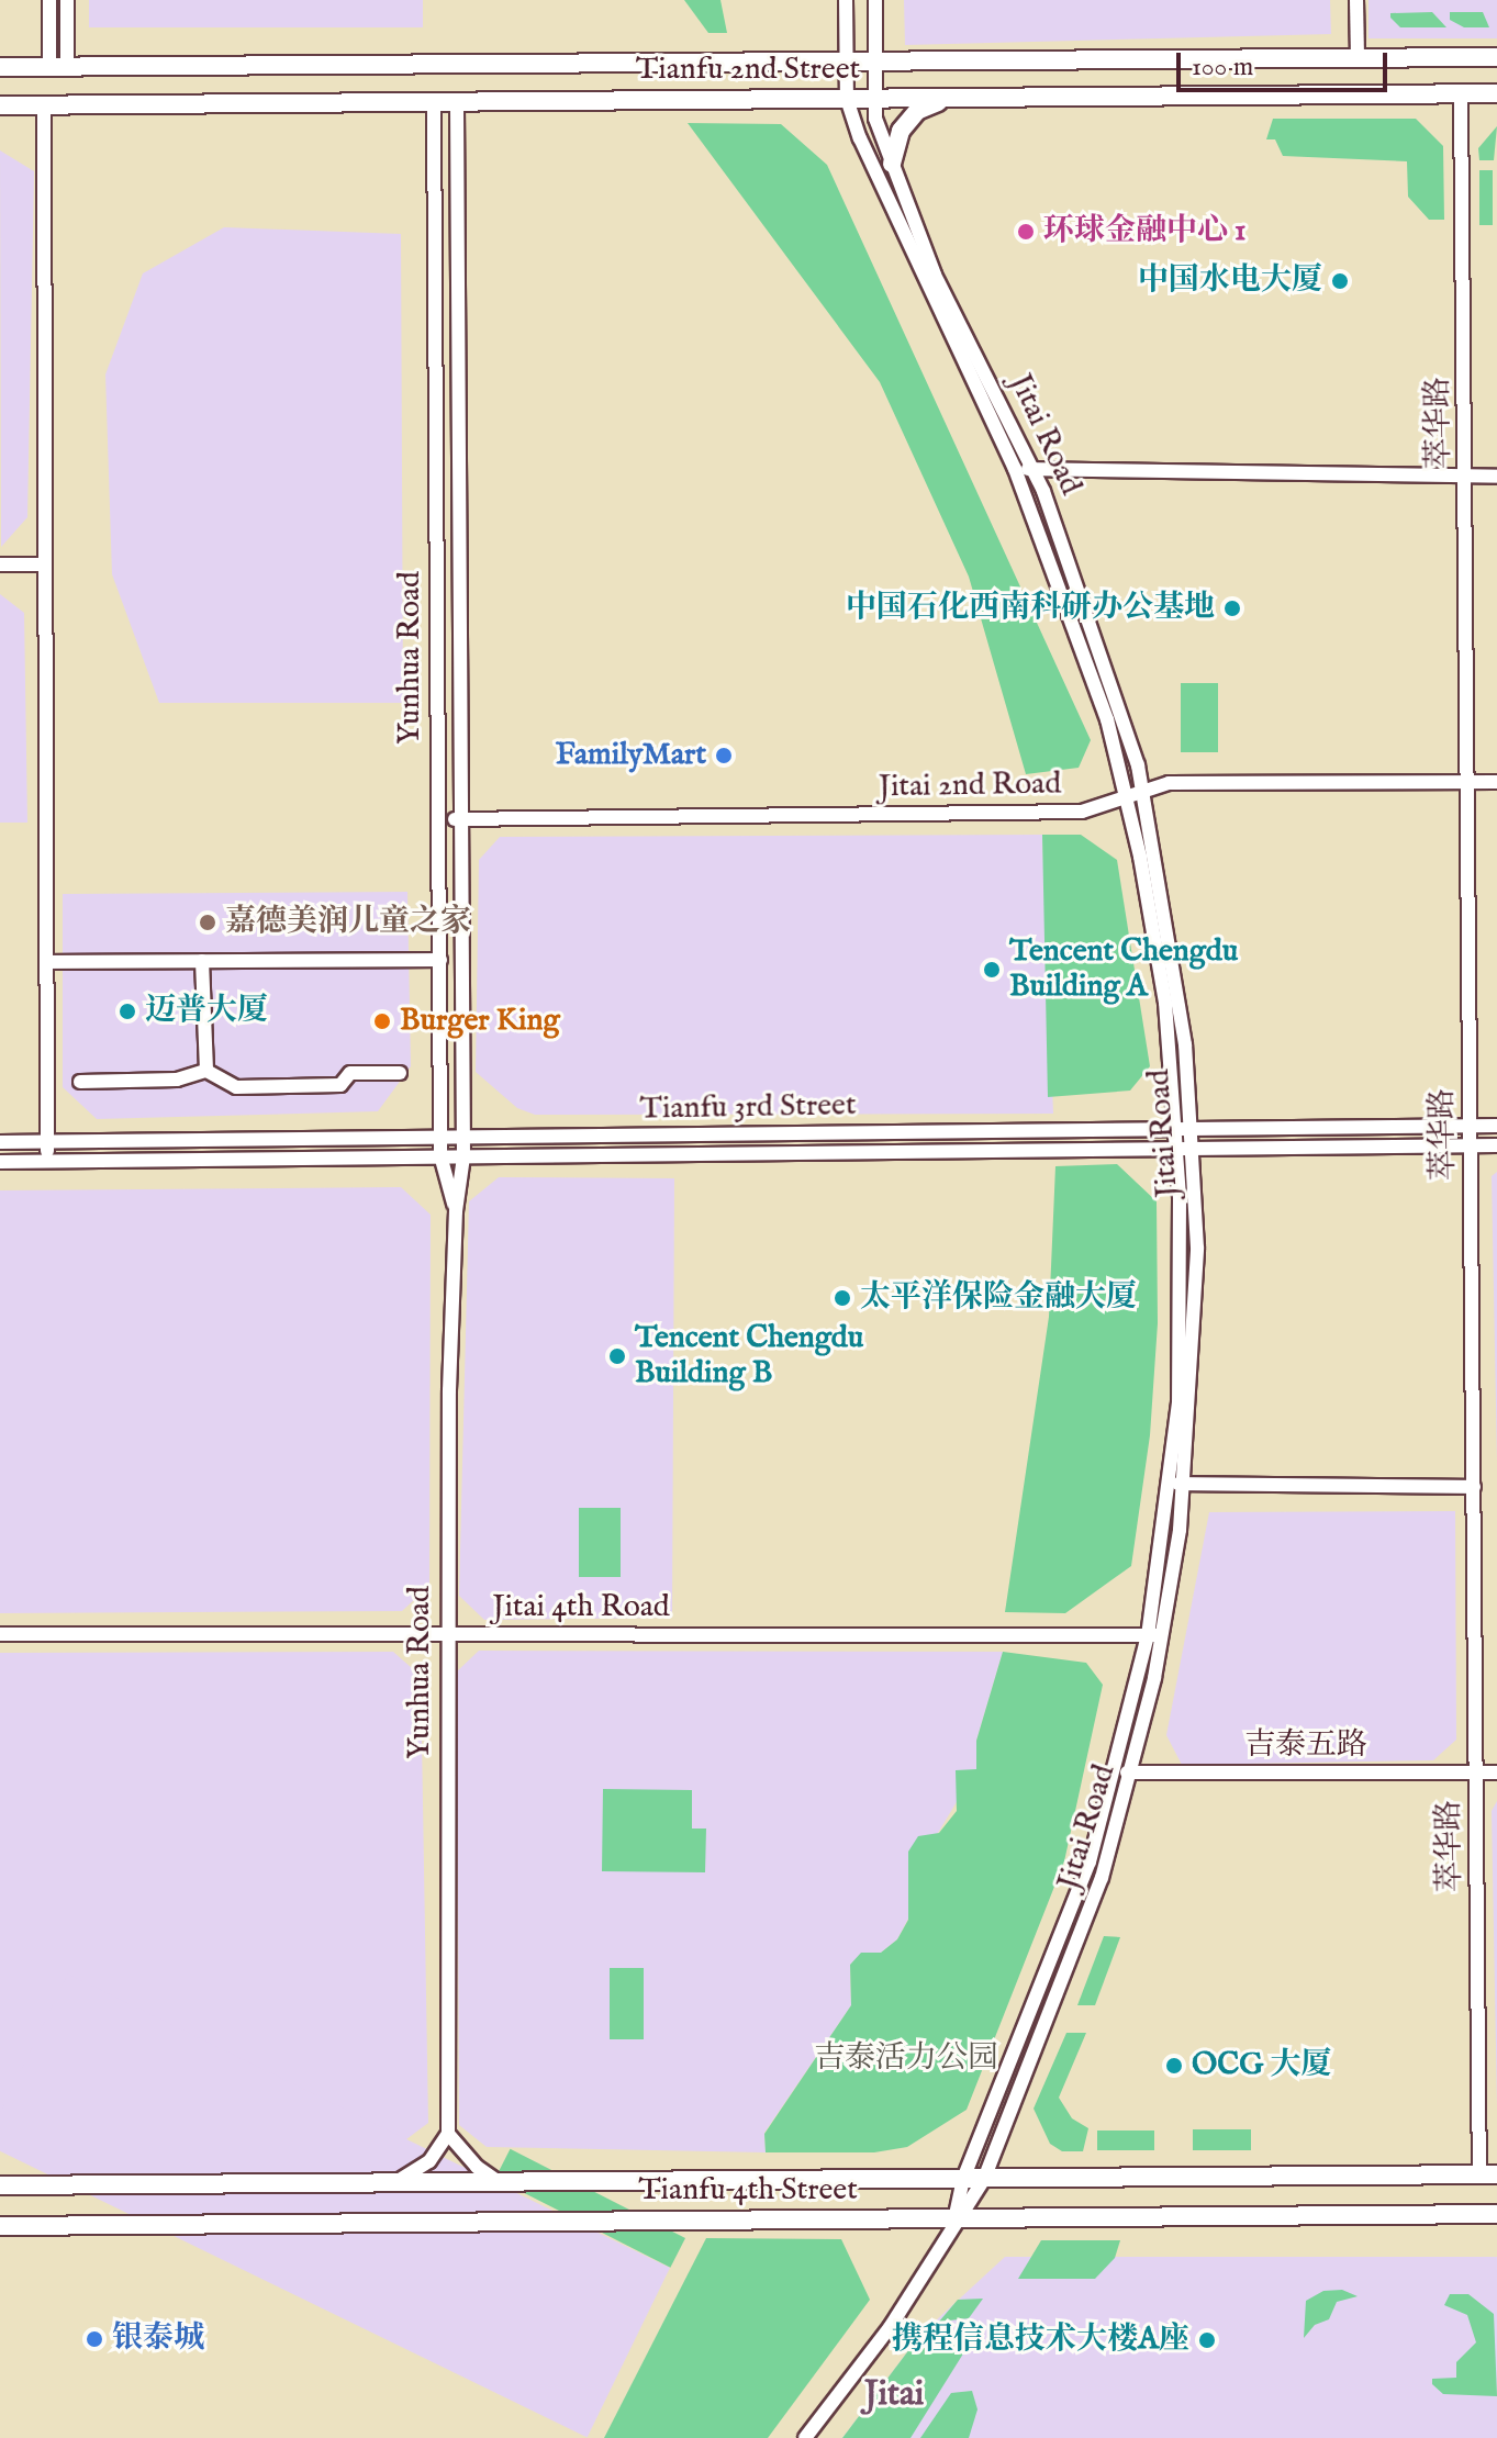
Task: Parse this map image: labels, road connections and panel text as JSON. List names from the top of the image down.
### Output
{
  "streets": {
    "main road": ["Tianfu 2nd Street", "Tianfu 4th Street"],
    "street": [
      "萃华路",
      "Jitai Road",
      "Yunhua Road",
      "Jitai 2nd Road",
      "Tianfu 3rd Street",
      "Jitai 4th Road",
      "吉泰五路"
    ]
  },
  "crossings": [
    ["Tianfu 2nd Street", "萃华路"],
    ["Tianfu 2nd Street", "Jitai Road"],
    ["Tianfu 2nd Street", "Yunhua Road"],
    ["萃华路", "Jitai 2nd Road"],
    ["萃华路", "Tianfu 3rd Street"],
    ["萃华路", "吉泰五路"],
    ["萃华路", "Tianfu 4th Street"],
    ["Jitai Road", "Jitai 2nd Road"],
    ["Jitai Road", "Tianfu 3rd Street"],
    ["Jitai Road", "Jitai 4th Road"],
    ["Jitai Road", "吉泰五路"],
    ["Jitai Road", "Tianfu 4th Street"],
    ["Yunhua Road", "Jitai 2nd Road"],
    ["Yunhua Road", "Tianfu 3rd Street"],
    ["Yunhua Road", "Jitai 4th Road"]
  ],
  "districts": ["Jitai"],
  "parks": ["吉泰活力公园"],
  "places": [
    "环球金融中心 1",
    "中国水电大厦",
    "中国石化西南科研办公基地",
    "FamilyMart",
    "嘉德美润儿童之家",
    "Tencent Chengdu Building A",
    "迈普大厦",
    "Burger King",
    "太平洋保险金融大厦",
    "Tencent Chengdu Building B",
    "OCG 大厦",
    "银泰城",
    "携程信息技术大楼A座"
  ],
  "scale_bar": "100 m"
}
